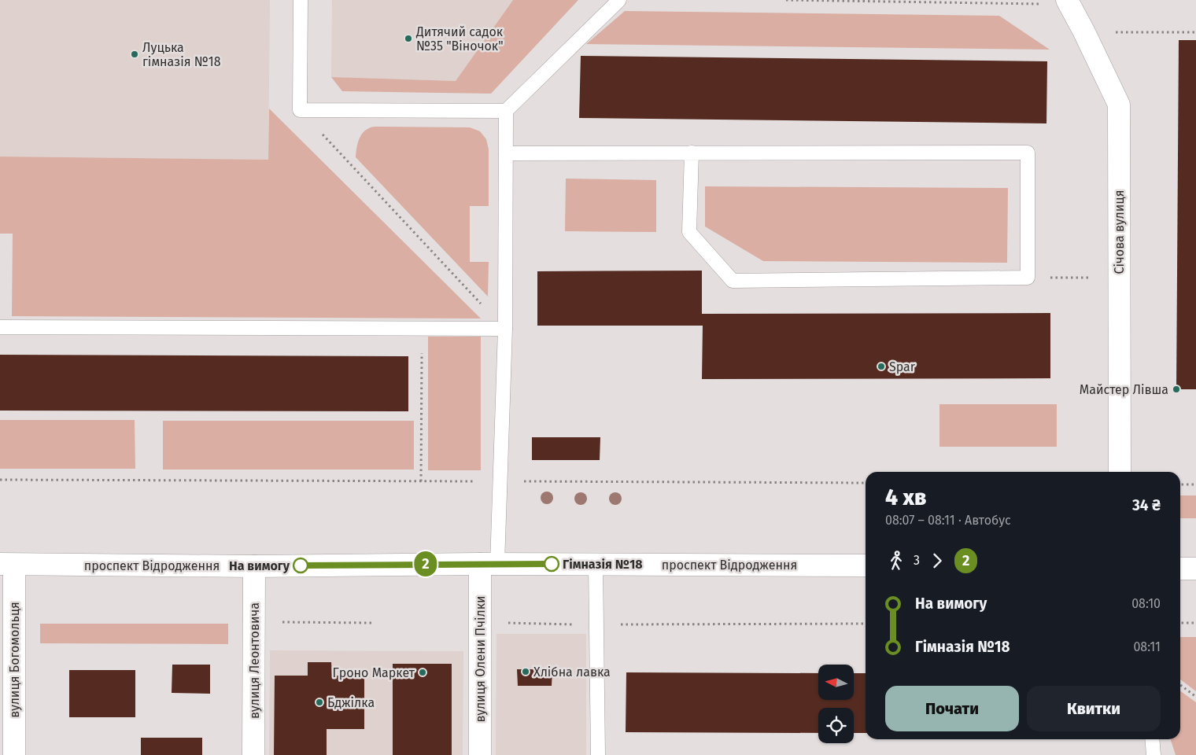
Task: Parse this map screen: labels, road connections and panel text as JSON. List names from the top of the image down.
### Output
{
  "streets": {
    "street": [
      "Січова вулиця",
      "проспект Відродження",
      "вулиця Олени Пчілки",
      "вулиця Богомольця",
      "вулиця Леонтовича"
    ]
  },
  "crossings": [
    ["проспект Відродження", "вулиця Олени Пчілки"],
    ["проспект Відродження", "вулиця Богомольця"],
    ["проспект Відродження", "вулиця Леонтовича"]
  ],
  "places": [
    "Дитячий садок №35 \"Віночок\"",
    "Луцька гімназія №18",
    "Spar",
    "Майстер Лівша",
    "Гімназія №18",
    "На вимогу",
    "Хлібна лавка",
    "Гроно Маркет",
    "Бджілка"
  ],
  "lines": ["bus line 2"],
  "north": "left",
  "page": {
    "on_map": "2",
    "heading": ["4 хв", "08:07 – 08:11 · Автобус", "34 ₴"],
    "legs": ["3", "2"],
    "list": [
      {
        "name": "На вимогу",
        "value": "08:10"
      },
      {
        "name": "Гімназія №18",
        "value": "08:11"
      }
    ],
    "buttons": ["Почати", "Квитки"]
  }
}
